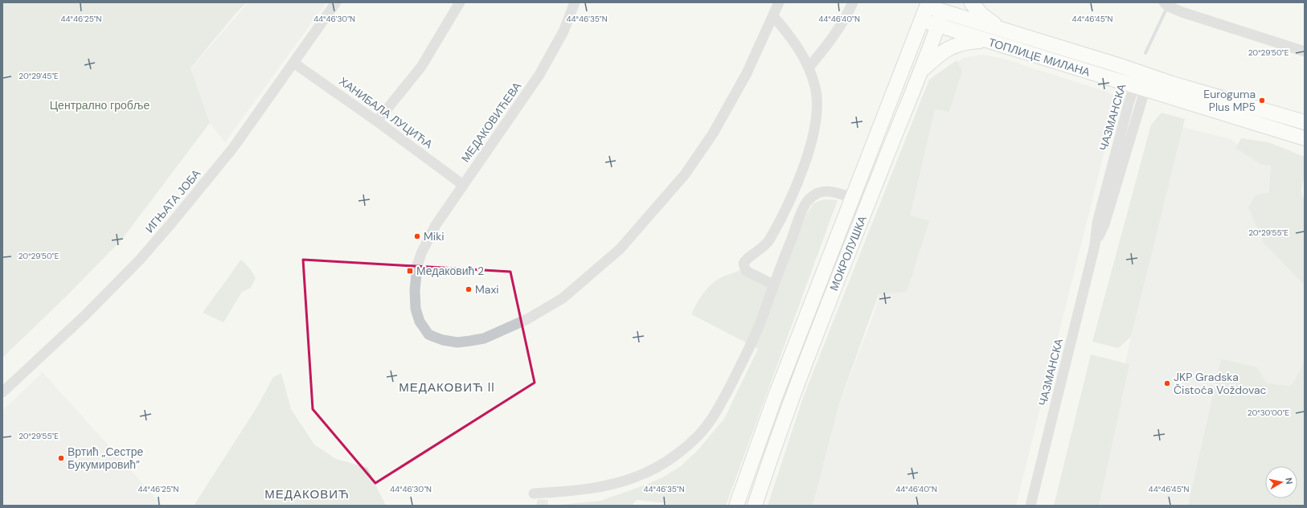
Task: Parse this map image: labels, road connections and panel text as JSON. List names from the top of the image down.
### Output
{
  "streets": {
    "main road": ["ТОПЛИЦЕ МИЛАНА", "МОКРОЛУШКА"],
    "street": [
      "ХАНИБАЛА ЛУЦИЋА",
      "ЧАЗМАНСКА",
      "МЕДАКОВИЋЕВА",
      "ИГЊАТА ЈОБА"
    ]
  },
  "crossings": [
    ["ТОПЛИЦЕ МИЛАНА", "ЧАЗМАНСКА"],
    ["ТОПЛИЦЕ МИЛАНА", "МОКРОЛУШКА"],
    ["ХАНИБАЛА ЛУЦИЋА", "МЕДАКОВИЋЕВА"],
    ["ХАНИБАЛА ЛУЦИЋА", "ИГЊАТА ЈОБА"]
  ],
  "districts": ["МЕДАКОВИЋ II", "МЕДАКОВИЋ"],
  "parks": ["Централно гробље"],
  "places": {
    "other": [
      "Euroguma Plus MP5",
      "Miki",
      "Maxi",
      "JKP Gradska Čistoća Voždovac",
      "Вртић „Сестре Букумировић”"
    ],
    "transit": ["Медаковић 2"]
  },
  "north": "right",
  "coordinates": [
    "44°46'25\"N",
    "44°46'30\"N",
    "44°46'35\"N",
    "44°46'45\"N",
    "44°46'40\"N",
    "20°29'50\"E",
    "20°29'45\"E",
    "20°29'55\"E",
    "20°30'00\"E"
  ]
}
